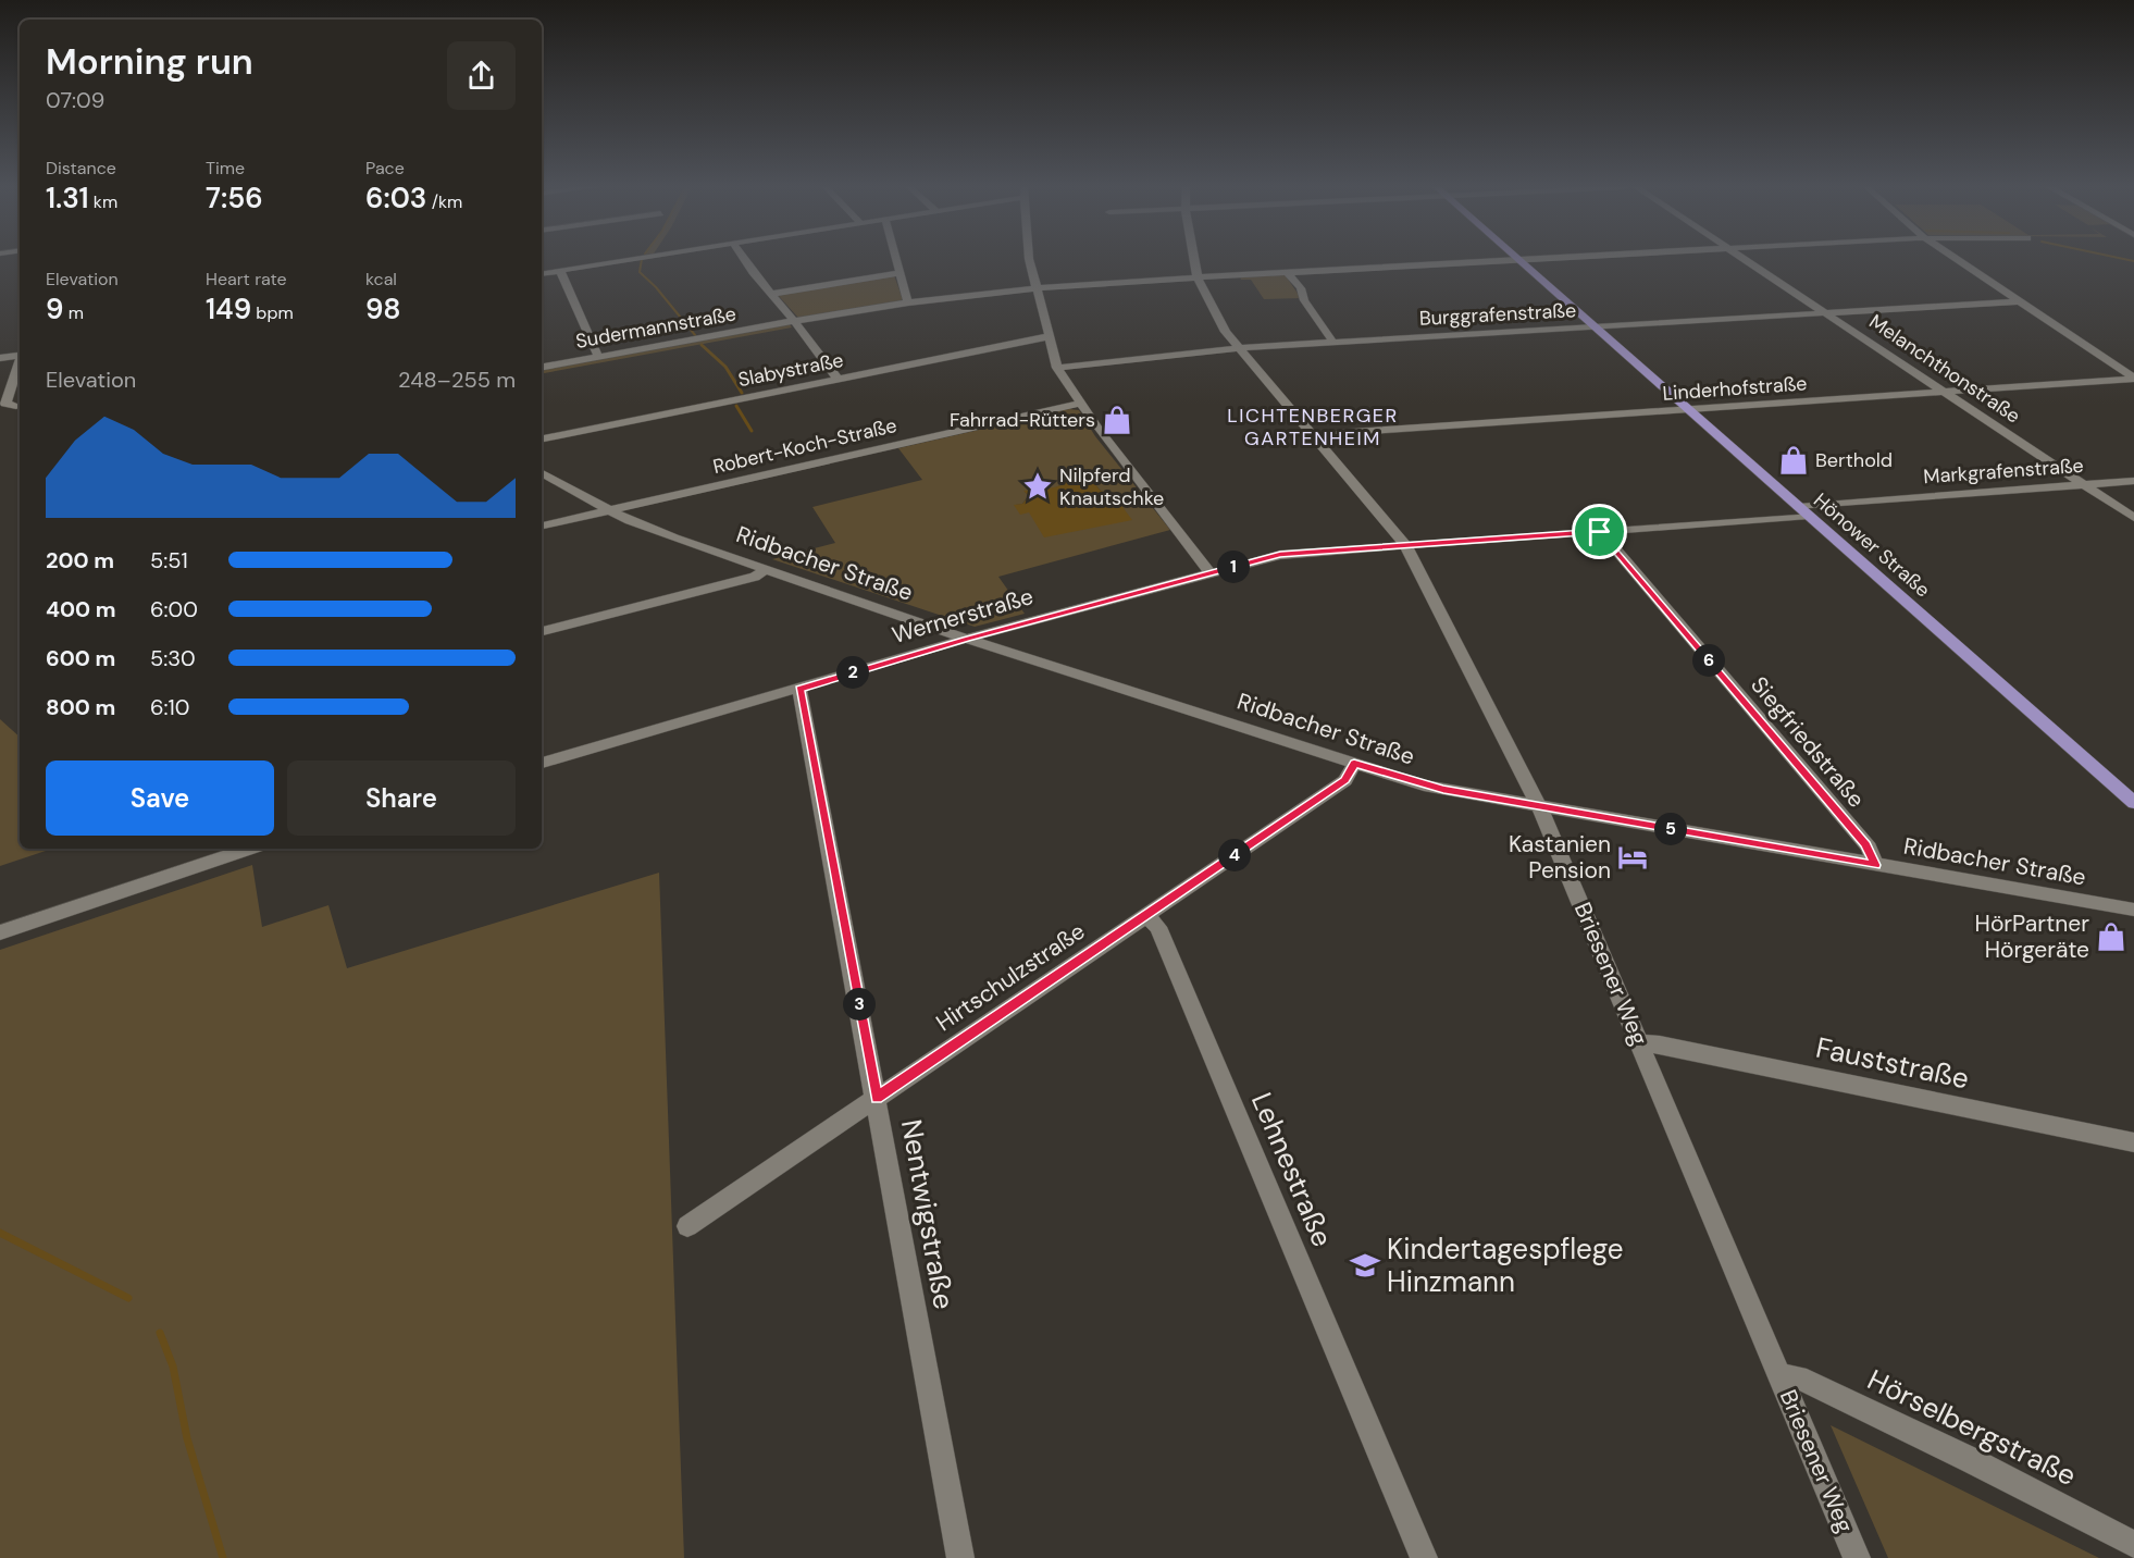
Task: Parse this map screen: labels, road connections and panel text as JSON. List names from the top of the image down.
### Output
{
  "streets": {
    "main road": ["Hönower Straße"],
    "street": [
      "Burggrafenstraße",
      "Sudermannstraße",
      "Melanchthonstraße",
      "Slabystraße",
      "Linderhofstraße",
      "Robert-Koch-Straße",
      "Markgrafenstraße",
      "Ridbacher Straße",
      "Wernerstraße",
      "Siegfriedstraße",
      "Briesener Weg",
      "Hirtschulzstraße",
      "Fauststraße",
      "Lehnestraße",
      "Nentwigstraße",
      "Hörselbergstraße"
    ]
  },
  "crossings": [
    ["Burggrafenstraße", "Melanchthonstraße"],
    ["Burggrafenstraße", "Hönower Straße"],
    ["Burggrafenstraße", "Briesener Weg"],
    ["Sudermannstraße", "Hönower Straße"],
    ["Sudermannstraße", "Briesener Weg"],
    ["Melanchthonstraße", "Linderhofstraße"],
    ["Melanchthonstraße", "Markgrafenstraße"],
    ["Linderhofstraße", "Hönower Straße"],
    ["Robert-Koch-Straße", "Ridbacher Straße"],
    ["Markgrafenstraße", "Hönower Straße"],
    ["Markgrafenstraße", "Wernerstraße"],
    ["Markgrafenstraße", "Siegfriedstraße"],
    ["Markgrafenstraße", "Briesener Weg"],
    ["Ridbacher Straße", "Wernerstraße"],
    ["Ridbacher Straße", "Siegfriedstraße"],
    ["Ridbacher Straße", "Briesener Weg"],
    ["Ridbacher Straße", "Hirtschulzstraße"],
    ["Wernerstraße", "Briesener Weg"],
    ["Wernerstraße", "Nentwigstraße"],
    ["Briesener Weg", "Fauststraße"],
    ["Briesener Weg", "Hörselbergstraße"],
    ["Hirtschulzstraße", "Lehnestraße"],
    ["Hirtschulzstraße", "Nentwigstraße"]
  ],
  "districts": ["LICHTENBERGER GARTENHEIM"],
  "places": {
    "shop": ["Fahrrad-Rütters", "Berthold", "HörPartner Hörgeräte"],
    "place": ["Nilpferd Knautschke"],
    "hotel": ["Kastanien Pension"],
    "school or university": ["Kindertagespflege Hinzmann"]
  },
  "page": {
    "heading": ["Morning run", "07:09"],
    "stats": [
      ["Distance", "1.31 km"],
      ["Time", "7:56"],
      ["Pace", "6:03 /km"],
      ["Elevation", "9 m"],
      ["Heart rate", "149 bpm"],
      ["kcal", "98"]
    ],
    "chart": ["Elevation", "248–255 m"],
    "list": [
      {
        "name": "200 m",
        "note": "5:51"
      },
      {
        "name": "400 m",
        "note": "6:00"
      },
      {
        "name": "600 m",
        "note": "5:30"
      },
      {
        "name": "800 m",
        "note": "6:10"
      }
    ],
    "pins": [
      "1",
      "6",
      "2",
      "5",
      "4",
      "3"
    ],
    "buttons": ["Save", "Share"]
  }
}
